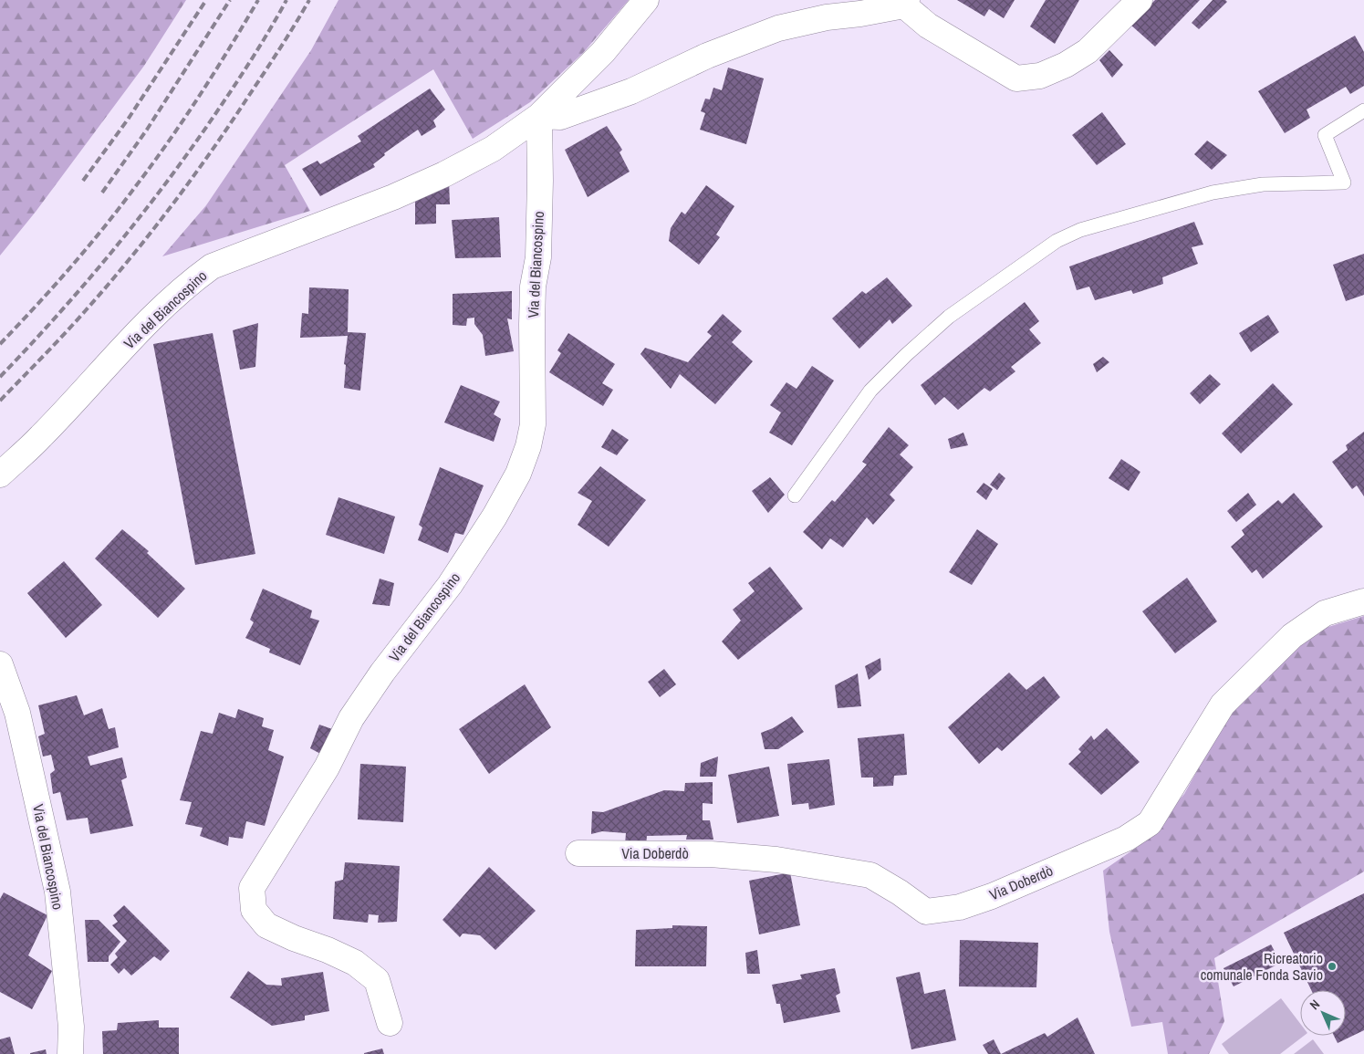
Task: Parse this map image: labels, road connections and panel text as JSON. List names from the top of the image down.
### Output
{
  "streets": {
    "street": ["Via del Biancospino", "Via Doberdò"]
  },
  "places": ["Ricreatorio comunale Fonda Savio"],
  "north": "top left"
}
